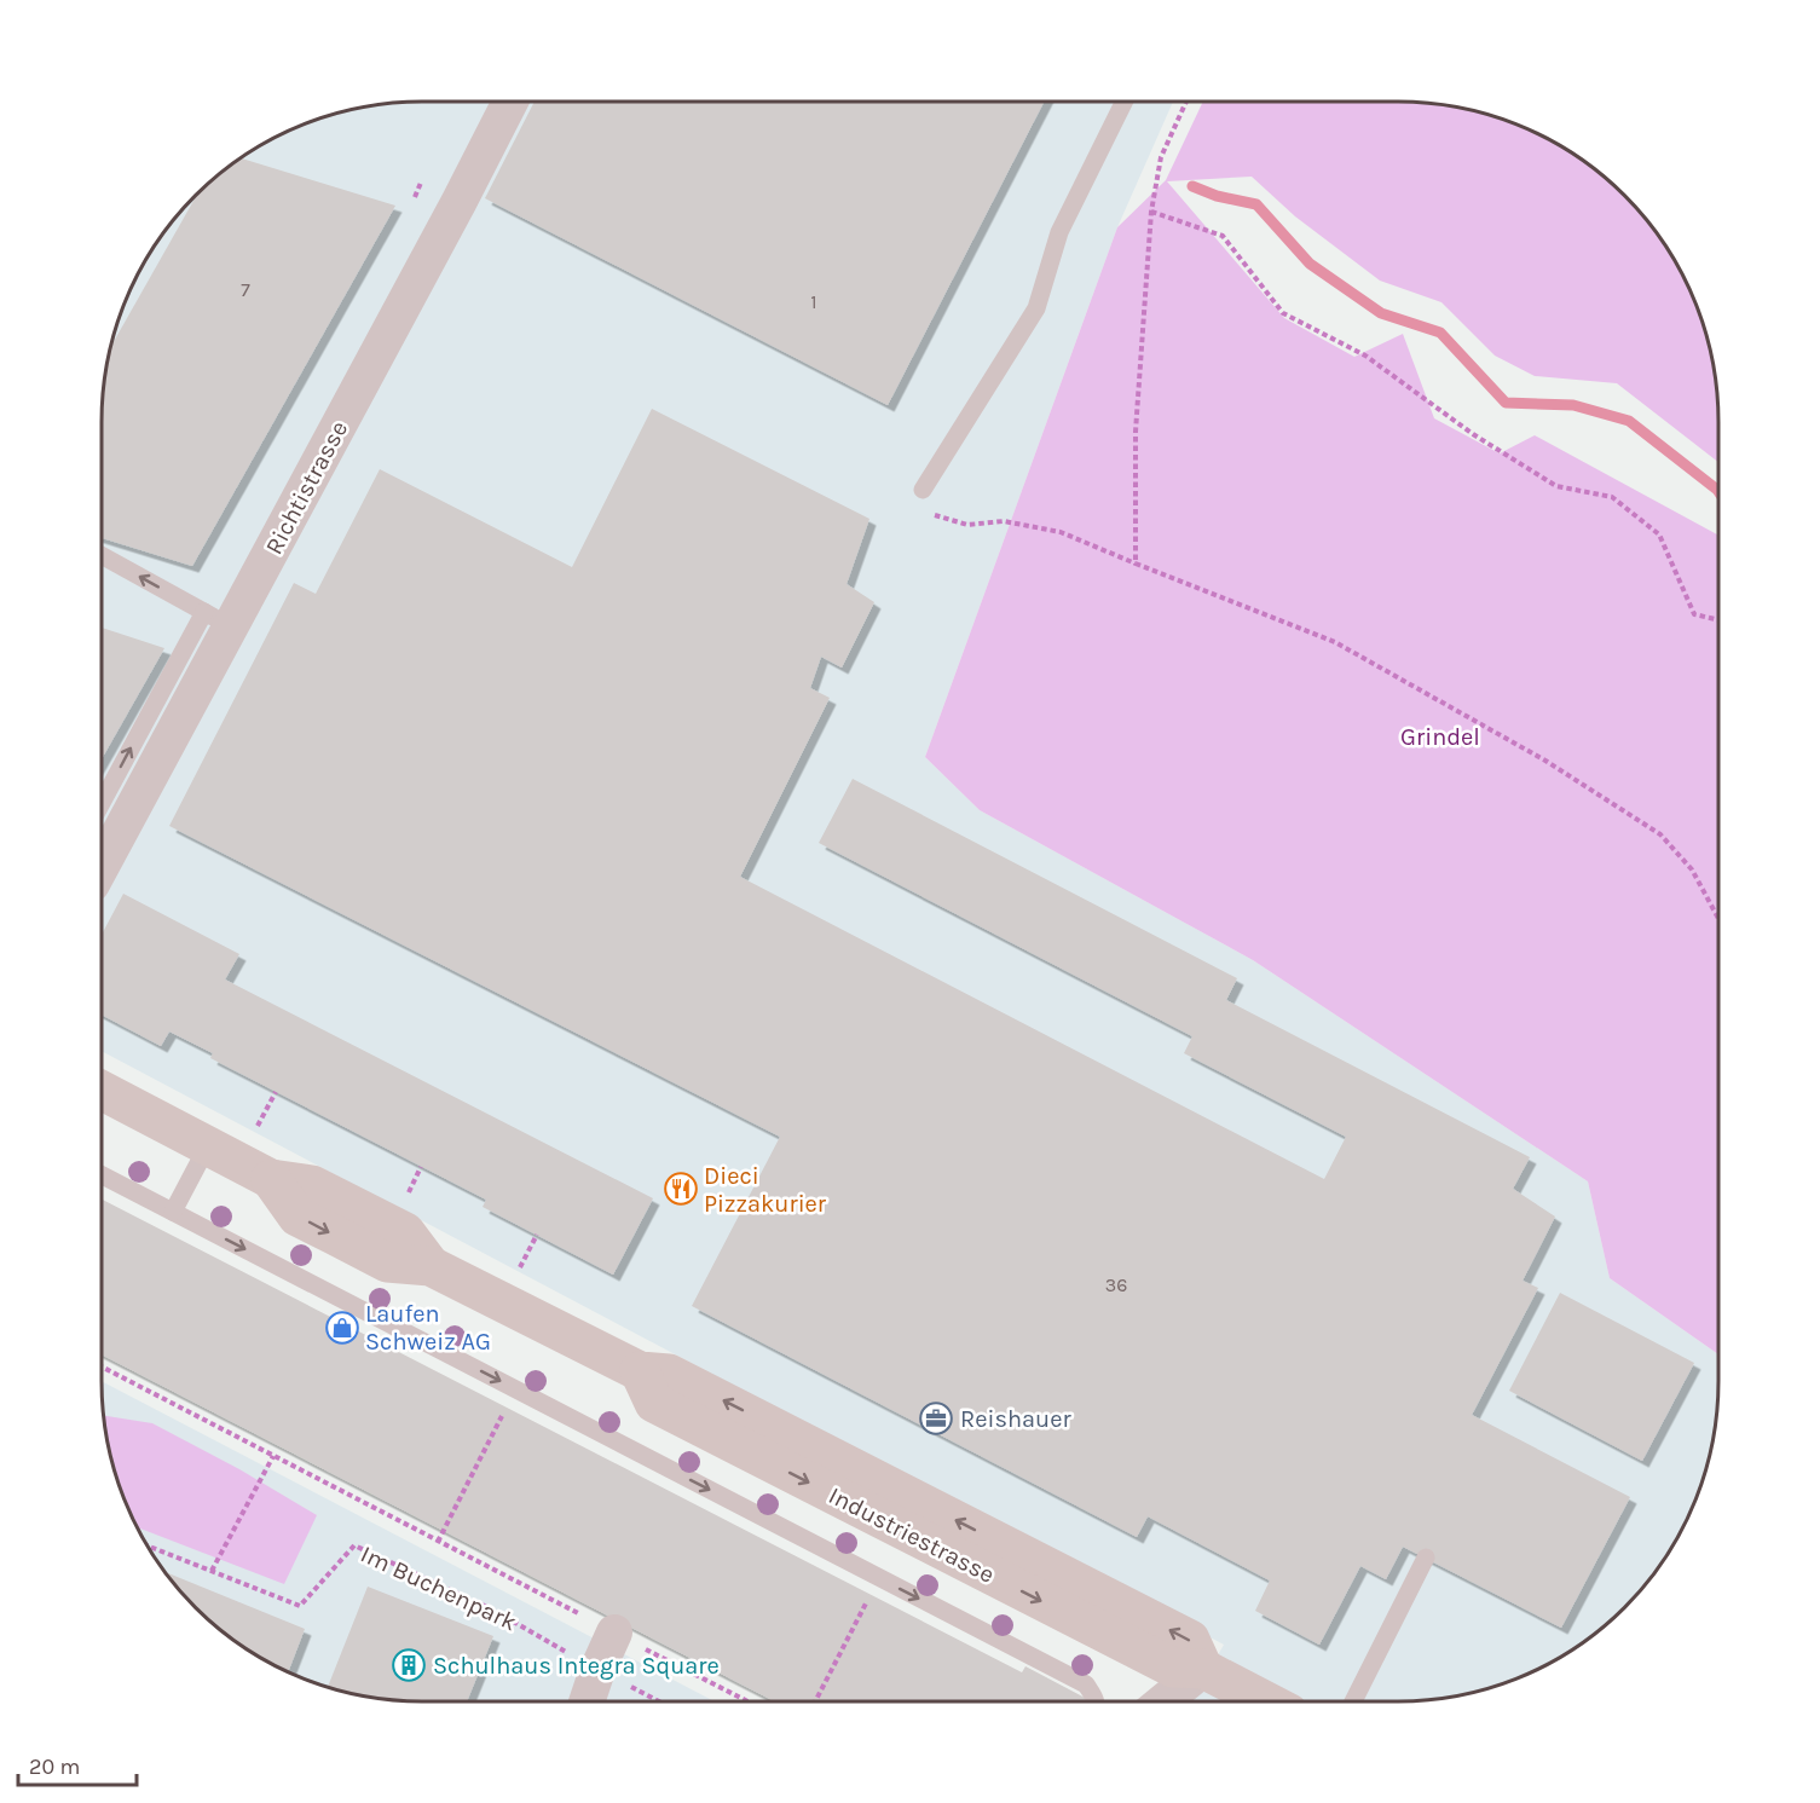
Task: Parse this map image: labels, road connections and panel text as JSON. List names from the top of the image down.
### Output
{
  "streets": {
    "street": ["Richtistrasse", "Industriestrasse"],
    "path": ["Im Buchenpark"]
  },
  "parks": ["Grindel"],
  "places": {
    "restaurant": ["Dieci Pizzakurier"],
    "shop": ["Laufen Schweiz AG"],
    "office": ["Reishauer"],
    "building": ["Schulhaus Integra Square"]
  },
  "house_numbers": ["7", "1", "36"],
  "scale_bar": "20 m"
}
